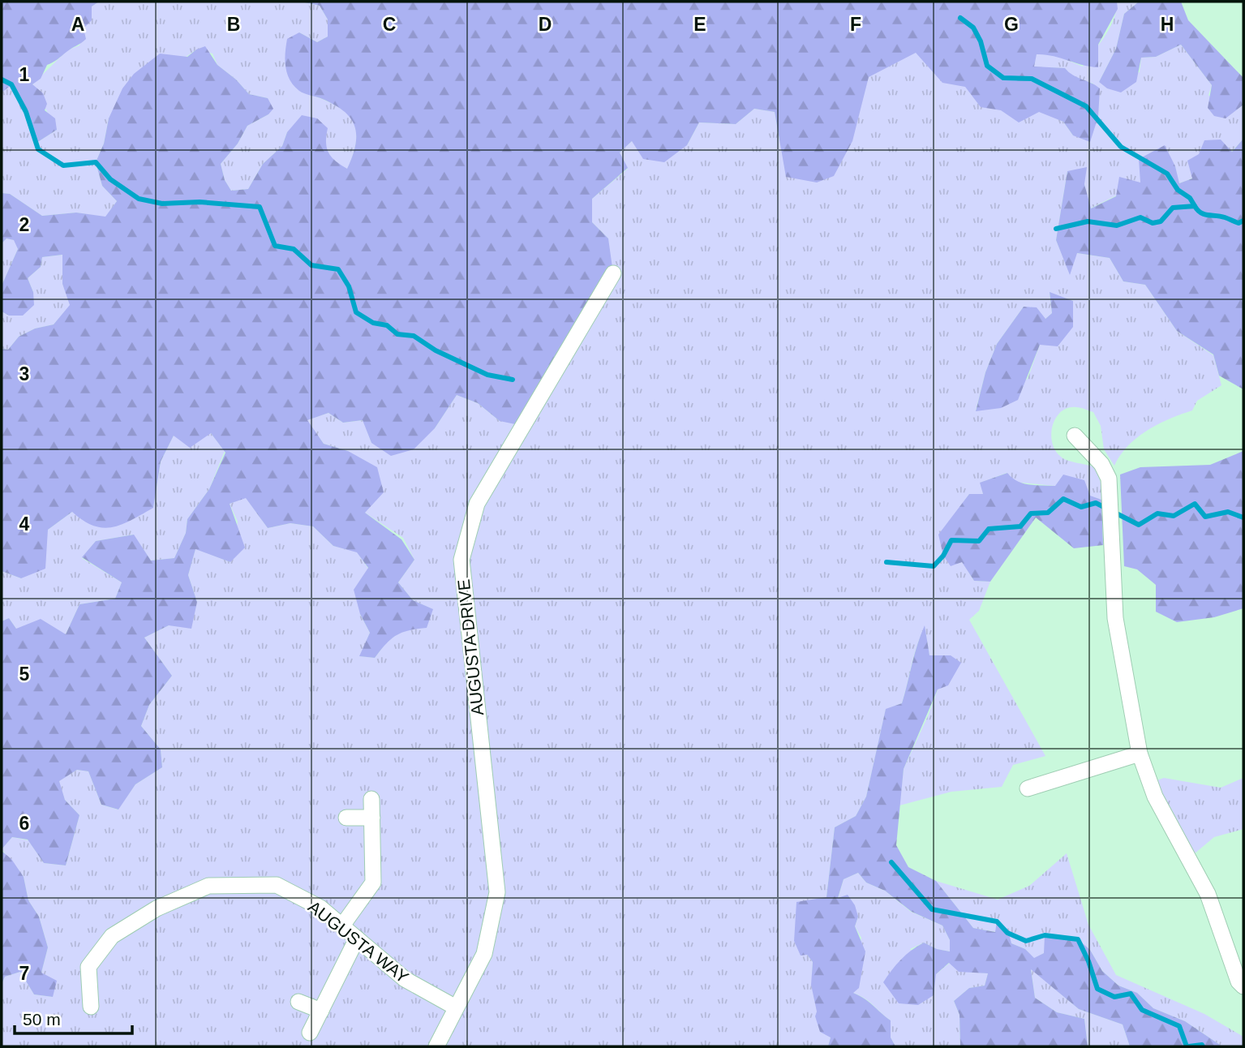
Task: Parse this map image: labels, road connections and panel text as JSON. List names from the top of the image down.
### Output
{
  "streets": {
    "street": ["AUGUSTA DRIVE", "AUGUSTA WAY"]
  },
  "crossings": [
    ["AUGUSTA DRIVE", "AUGUSTA WAY"]
  ],
  "scale_bar": "50 m",
  "grid": {
    "columns": [
      "A",
      "B",
      "C",
      "D",
      "E",
      "F",
      "G",
      "H"
    ],
    "rows": [
      "1",
      "2",
      "3",
      "4",
      "5",
      "6",
      "7"
    ]
  }
}
